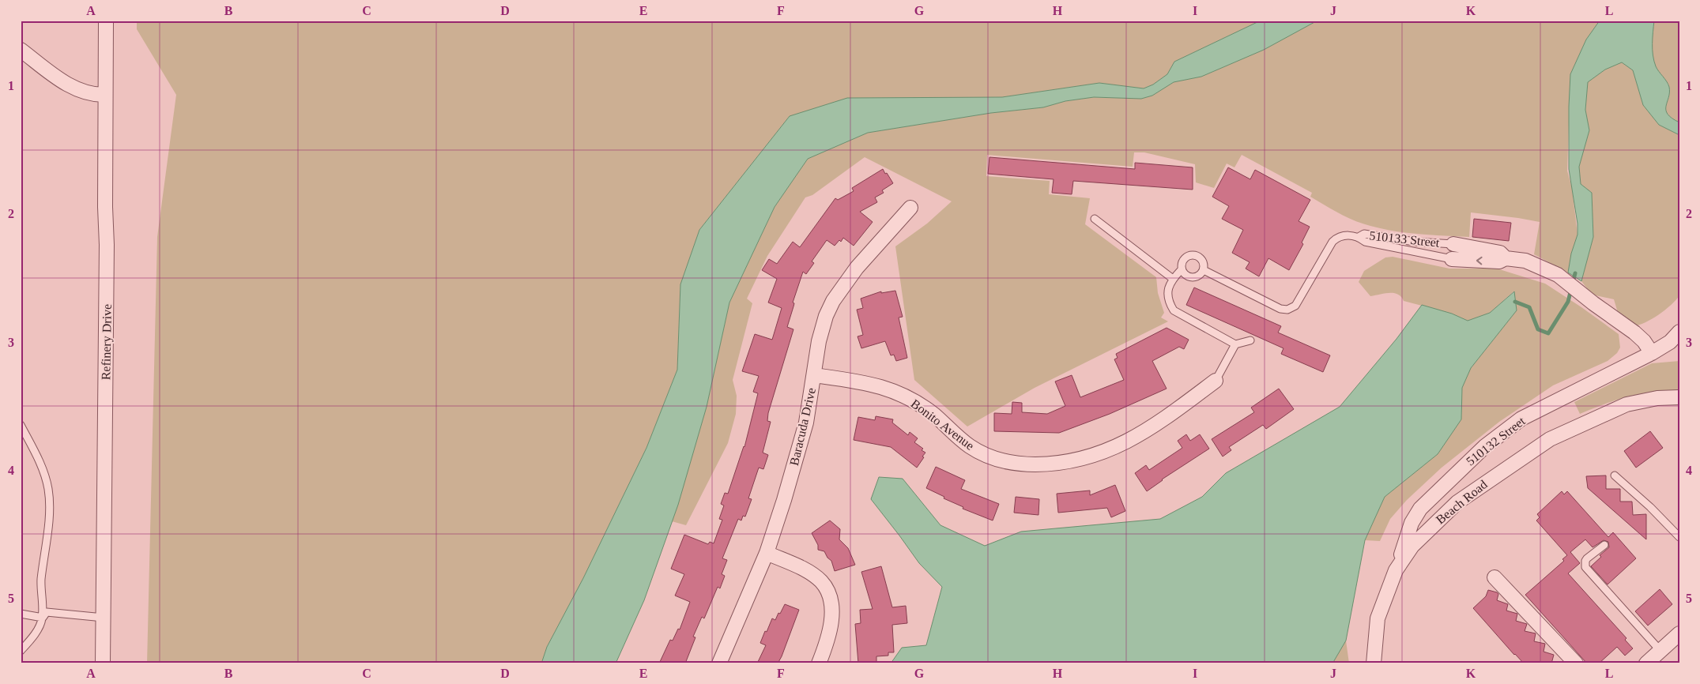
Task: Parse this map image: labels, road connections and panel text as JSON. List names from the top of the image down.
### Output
{
  "streets": {
    "street": [
      "510133 Street",
      "Refinery Drive",
      "Bonito Avenue",
      "Baracuda Drive",
      "510132 Street",
      "Beach Road"
    ]
  },
  "crossings": [
    ["510133 Street", "510132 Street"],
    ["Bonito Avenue", "Baracuda Drive"],
    ["510132 Street", "Beach Road"]
  ],
  "grid": {
    "columns": [
      "A",
      "B",
      "C",
      "D",
      "E",
      "F",
      "G",
      "H",
      "I",
      "J",
      "K",
      "L"
    ],
    "rows": [
      "1",
      "2",
      "3",
      "4",
      "5"
    ]
  }
}
